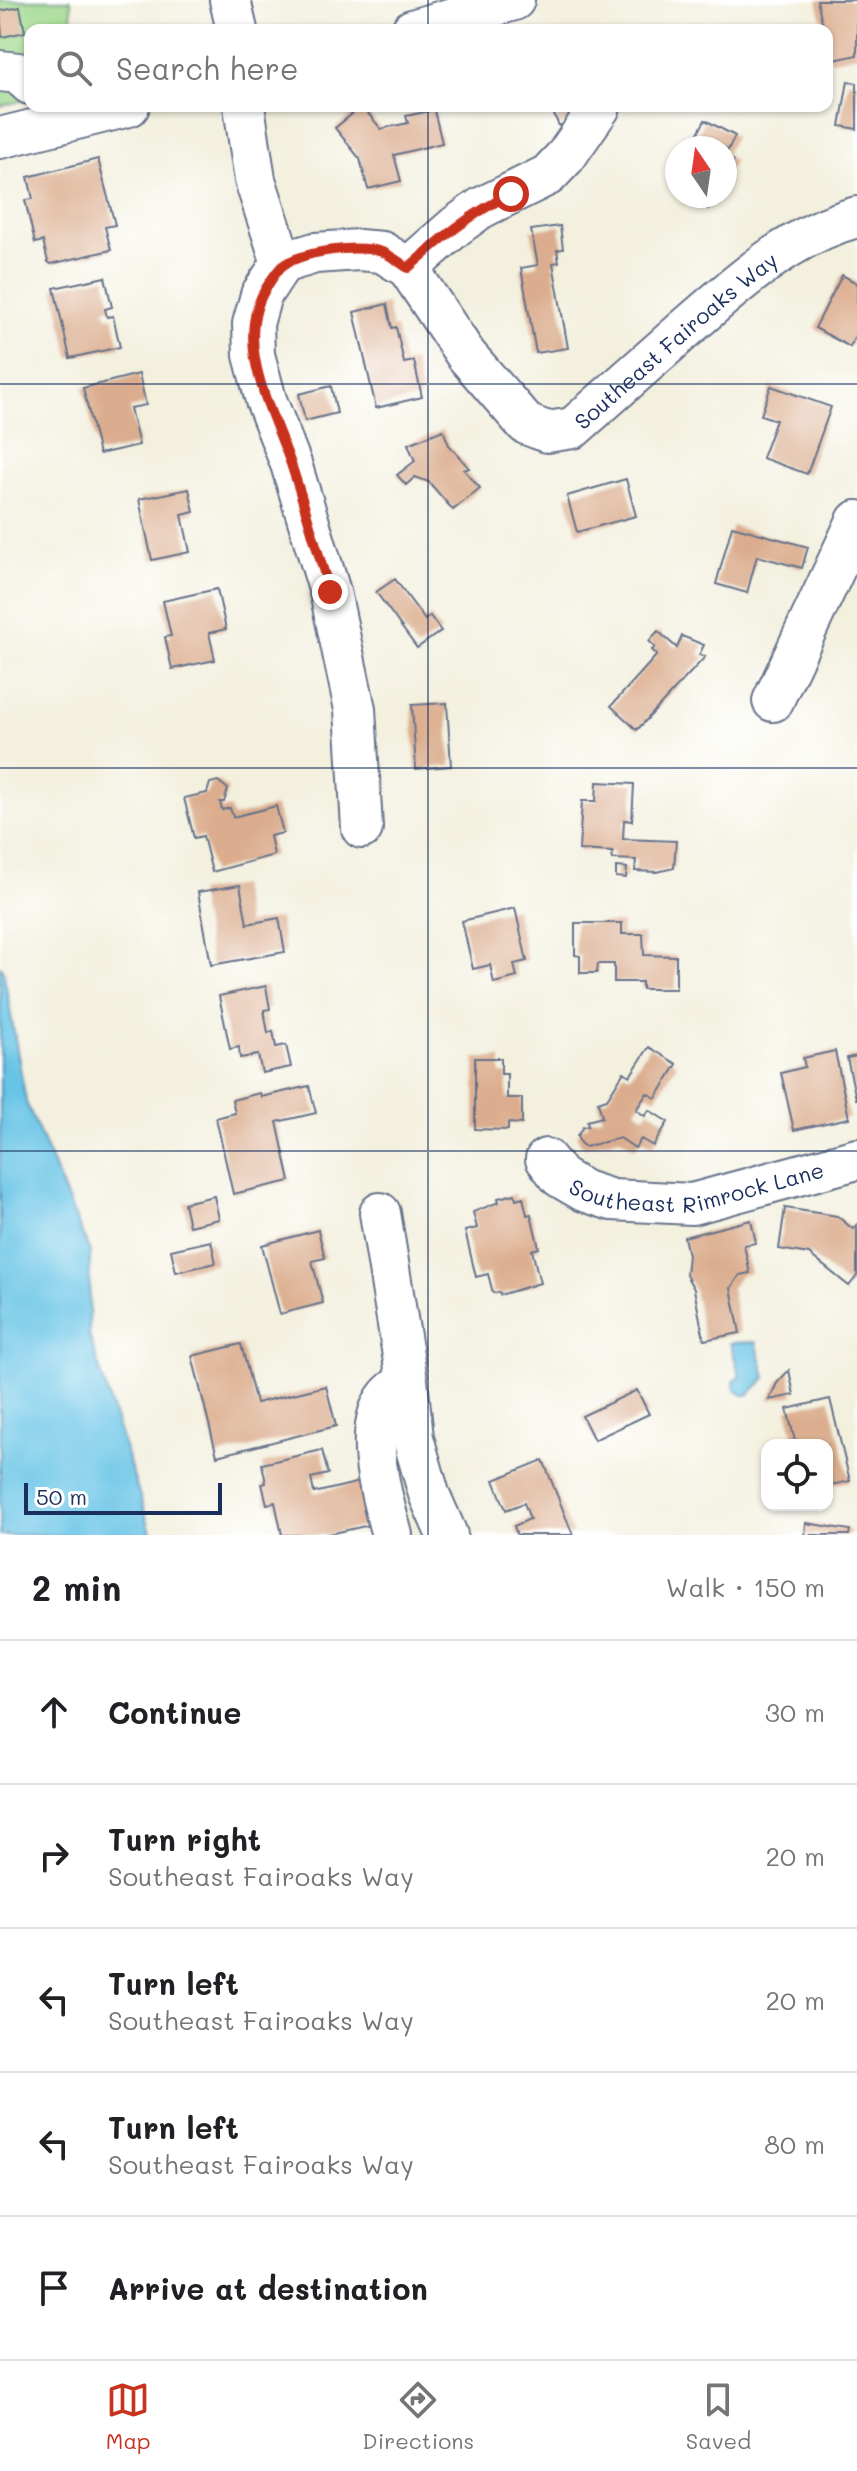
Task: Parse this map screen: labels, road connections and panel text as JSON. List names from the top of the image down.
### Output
{
  "streets": {
    "street": ["Southeast Fairoaks Way", "Southeast Rimrock Lane"]
  },
  "scale_bar": "50 m",
  "north": "top",
  "page": {
    "search": "Search here",
    "scale": "50 m",
    "heading": ["2 min", "Walk · 150 m"],
    "list": [
      ["Continue", "30 m"],
      ["Turn right", "Southeast Fairoaks Way", "20 m"],
      ["Turn left", "Southeast Fairoaks Way", "20 m"],
      ["Turn left", "Southeast Fairoaks Way", "80 m"],
      "Arrive at destination"
    ],
    "nav": ["Map", "Directions", "Saved"]
  }
}
